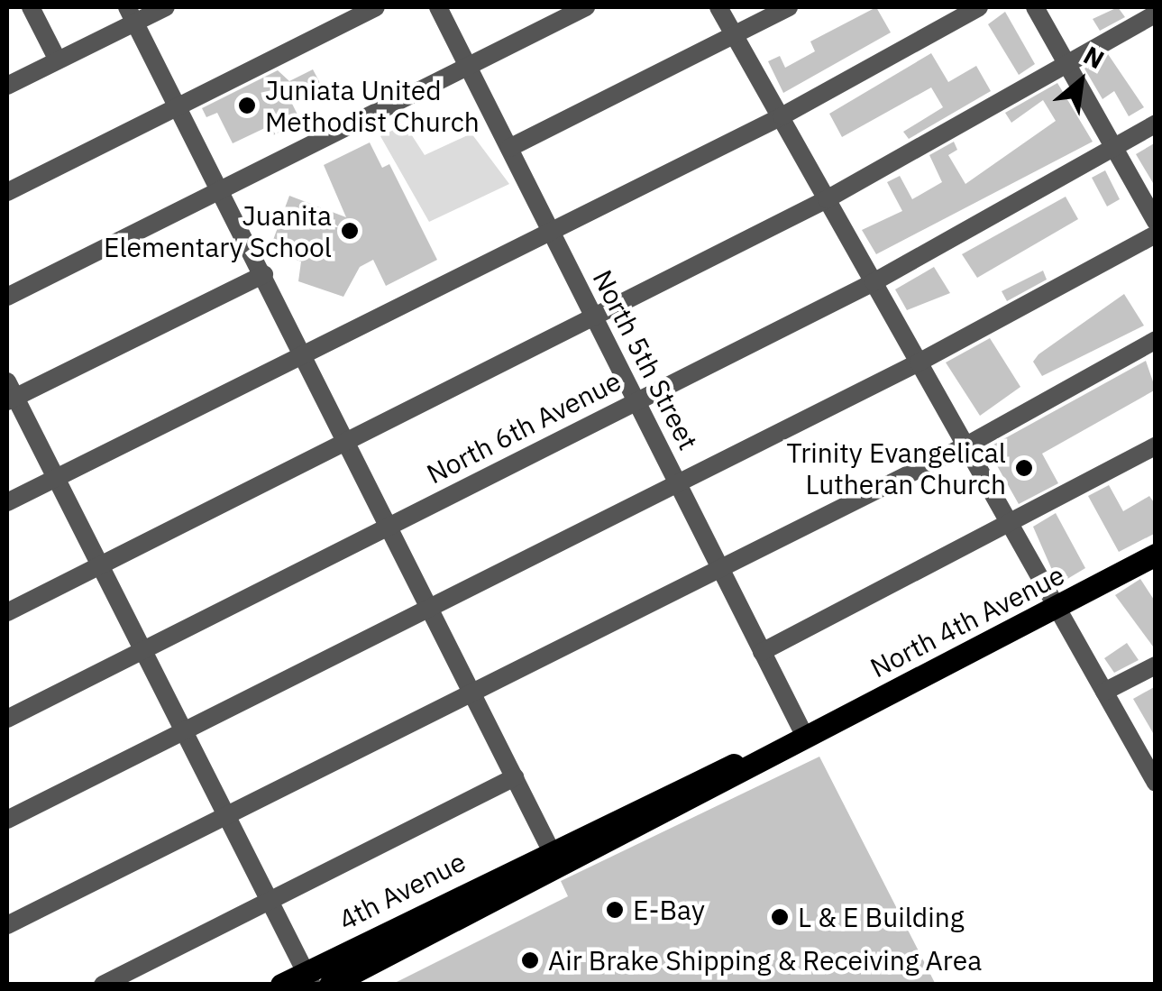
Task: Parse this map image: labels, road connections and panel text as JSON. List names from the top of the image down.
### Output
{
  "streets": {
    "main road": ["North 4th Avenue", "4th Avenue"],
    "street": ["North 5th Street", "North 6th Avenue"]
  },
  "crossings": [
    ["North 5th Street", "North 6th Avenue"],
    ["North 5th Street", "North 4th Avenue"],
    ["North 4th Avenue", "4th Avenue"]
  ],
  "places": [
    "Juniata United Methodist Church",
    "Juanita Elementary School",
    "Trinity Evangelical Lutheran Church",
    "E-Bay",
    "L & E Building",
    "Air Brake Shipping & Receiving Area"
  ],
  "north": "top right"
}
